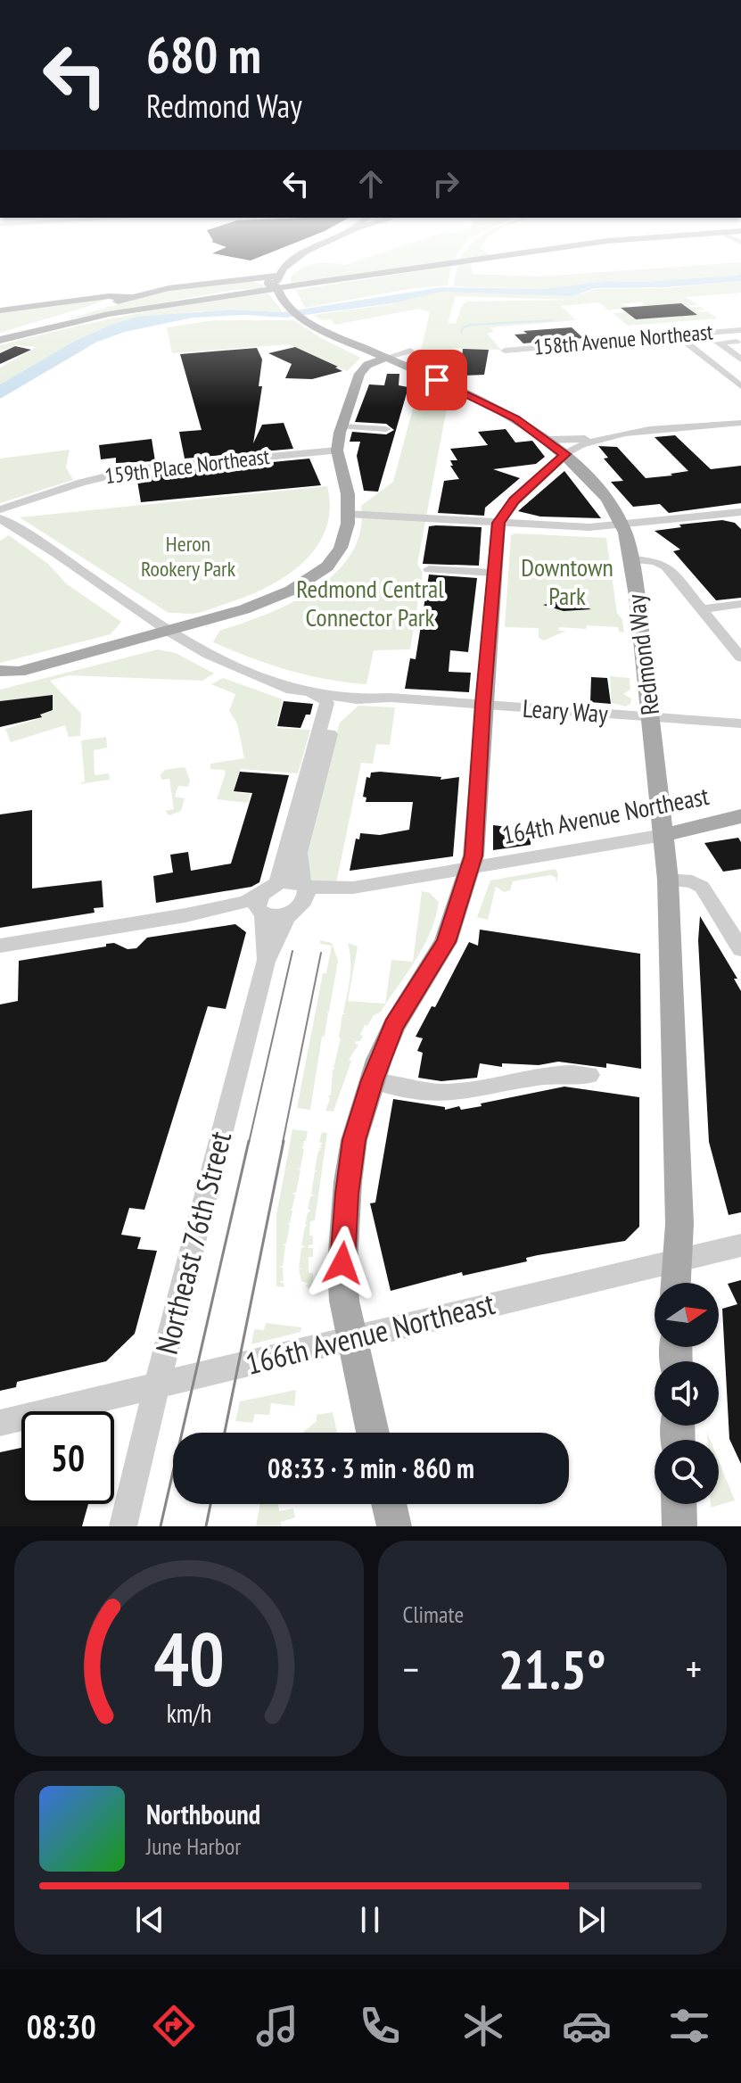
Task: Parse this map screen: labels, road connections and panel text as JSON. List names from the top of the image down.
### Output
{
  "streets": {
    "main road": ["Redmond Way", "164th Avenue Northeast"],
    "street": [
      "158th Avenue Northeast",
      "159th Place Northeast",
      "Leary Way",
      "Northeast 76th Street",
      "166th Avenue Northeast"
    ]
  },
  "crossings": [
    ["Redmond Way", "Leary Way"],
    ["Redmond Way", "164th Avenue Northeast"],
    ["Redmond Way", "166th Avenue Northeast"],
    ["Leary Way", "Northeast 76th Street"],
    ["164th Avenue Northeast", "Northeast 76th Street"],
    ["Northeast 76th Street", "166th Avenue Northeast"]
  ],
  "parks": ["Heron Rookery Park", "Downtown Park", "Redmond Central Connector Park"],
  "north": "right",
  "page": {
    "turn": ["680 m", "Redmond Way"],
    "limit": "50",
    "trip": "08:33 · 3 min · 860 m",
    "tile": "Climate",
    "heat": ["−", "21.5°", "+"],
    "song": ["Northbound", "June Harbor"],
    "tabs": "08:30",
    "gauge": ["40", "km/h"]
  }
}
